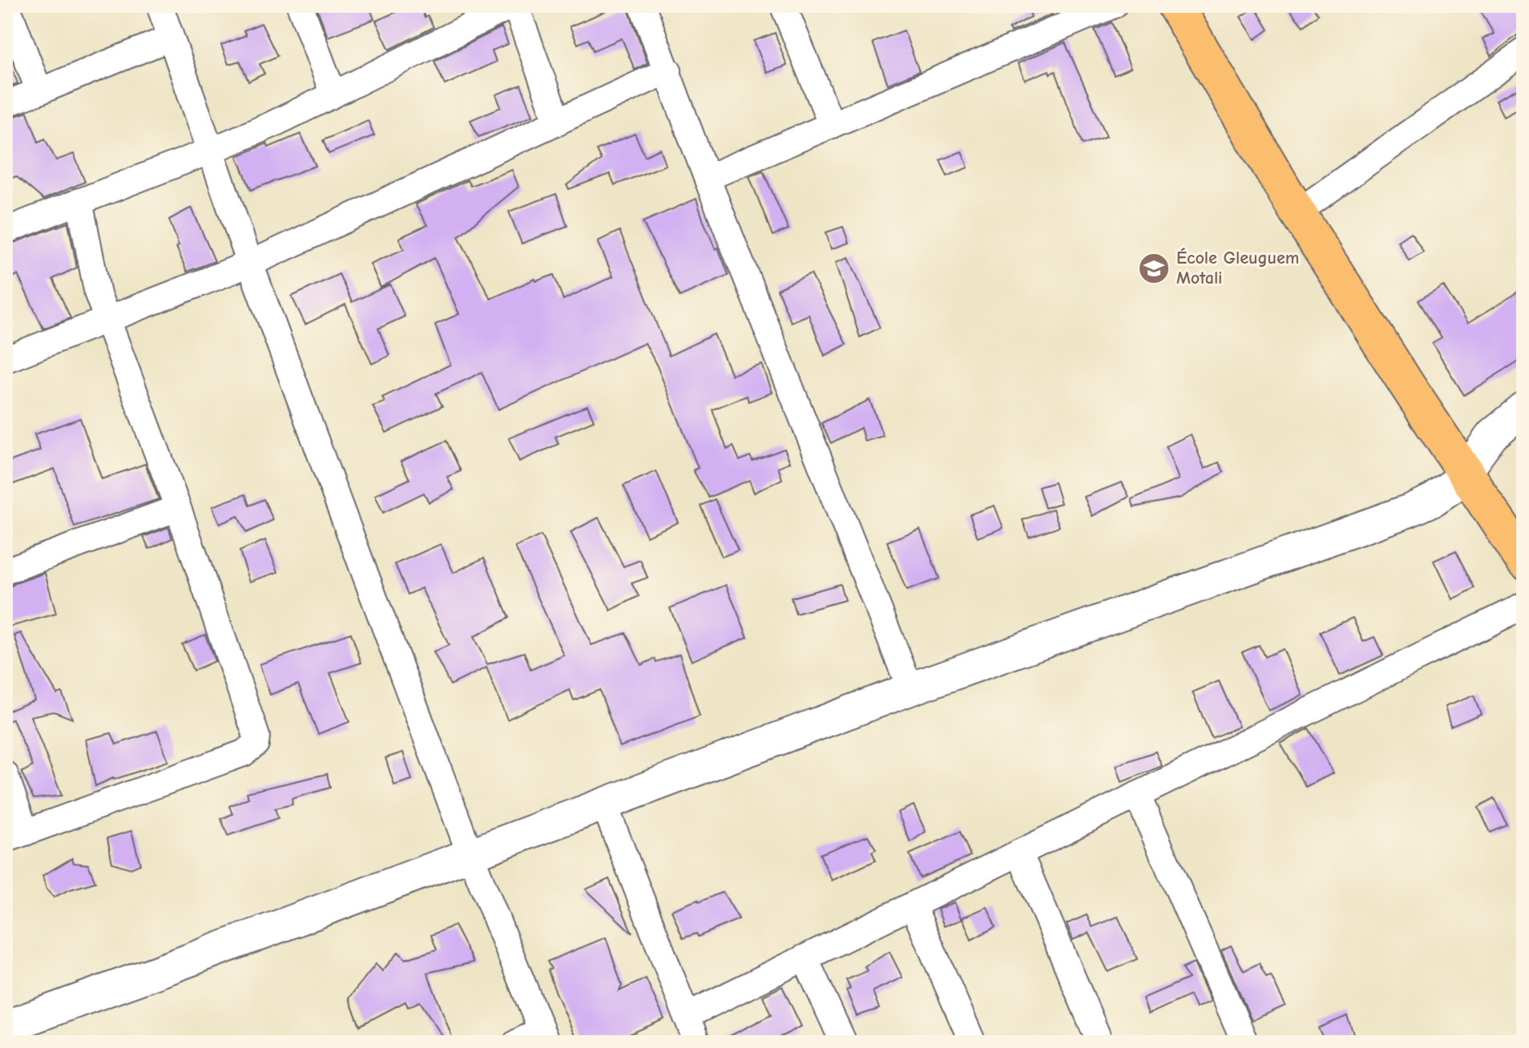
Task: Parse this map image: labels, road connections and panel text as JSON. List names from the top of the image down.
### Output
{
  "places": {
    "school or university": ["École Gleuguem Motali"]
  }
}
